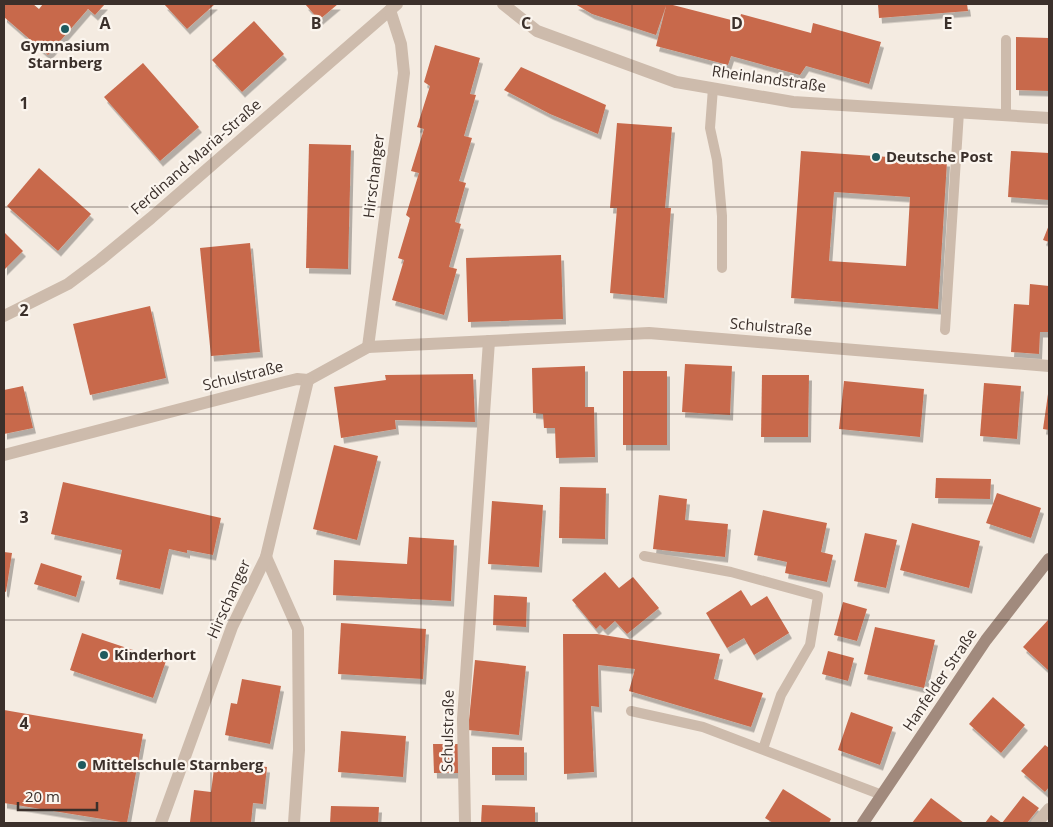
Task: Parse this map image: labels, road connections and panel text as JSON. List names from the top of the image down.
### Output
{
  "streets": {
    "street": [
      "Rheinlandstraße",
      "Ferdinand-Maria-Straße",
      "Hirschanger",
      "Schulstraße",
      "Hanfelder Straße"
    ]
  },
  "crossings": [
    ["Ferdinand-Maria-Straße", "Hirschanger"],
    ["Hirschanger", "Schulstraße"]
  ],
  "places": [
    "Gymnasium Starnberg",
    "Deutsche Post",
    "Kinderhort",
    "Mittelschule Starnberg"
  ],
  "scale_bar": "20 m",
  "grid": {
    "columns": [
      "A",
      "B",
      "C",
      "D",
      "E"
    ],
    "rows": [
      "1",
      "2",
      "3",
      "4"
    ]
  }
}
